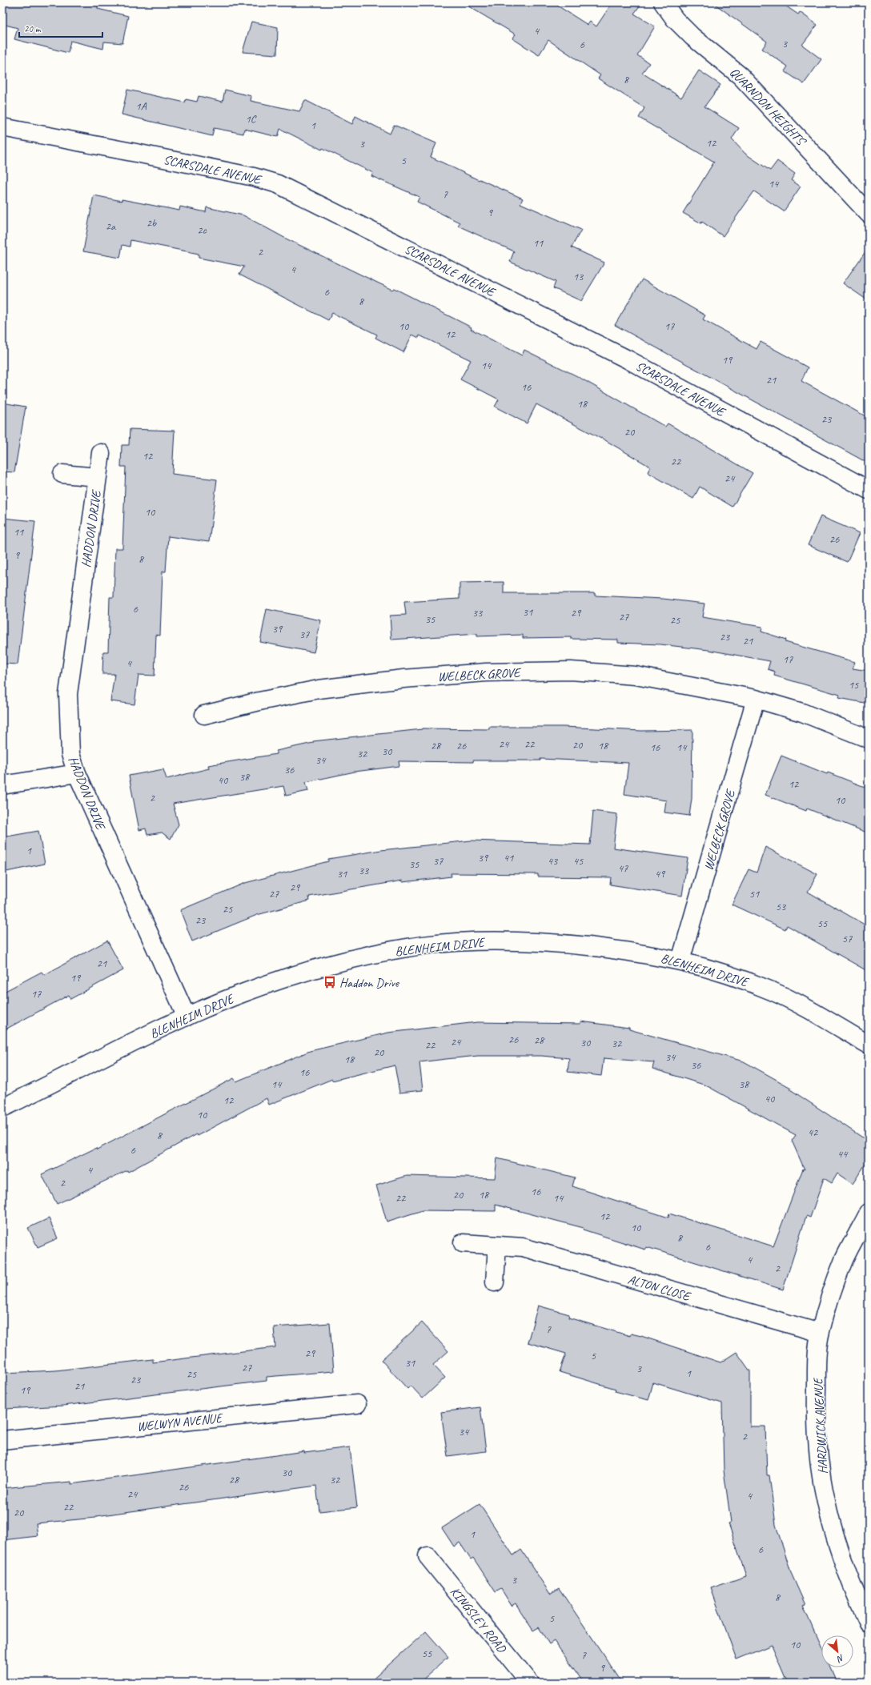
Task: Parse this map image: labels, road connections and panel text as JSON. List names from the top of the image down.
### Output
{
  "streets": {
    "street": [
      "QUARNDON HEIGHTS",
      "SCARSDALE AVENUE",
      "HADDON DRIVE",
      "WELBECK GROVE",
      "BLENHEIM DRIVE",
      "ALTON CLOSE",
      "WELWYN AVENUE",
      "HARDWICK AVENUE",
      "KINGSLEY ROAD"
    ]
  },
  "crossings": [
    ["HADDON DRIVE", "BLENHEIM DRIVE"],
    ["WELBECK GROVE", "BLENHEIM DRIVE"],
    ["ALTON CLOSE", "HARDWICK AVENUE"]
  ],
  "places": {
    "bus stop": ["Haddon Drive"]
  },
  "house_numbers": [
    "4",
    "3",
    "6",
    "8",
    "1A",
    "1C",
    "1",
    "12",
    "3",
    "5",
    "14",
    "7",
    "9",
    "2b",
    "2a",
    "2c",
    "11",
    "2",
    "4",
    "13",
    "6",
    "8",
    "10",
    "17",
    "12",
    "19",
    "14",
    "21",
    "16",
    "18",
    "23",
    "20",
    "12",
    "22",
    "24",
    "10",
    "11",
    "26",
    "9",
    "8",
    "6",
    "31",
    "33",
    "29",
    "27",
    "35",
    "25",
    "39",
    "37",
    "23",
    "21",
    "17",
    "4",
    "15",
    "24",
    "22",
    "20",
    "28",
    "26",
    "18",
    "16",
    "14",
    "30",
    "32",
    "34",
    "36",
    "38",
    "40",
    "12",
    "2",
    "10",
    "1",
    "39",
    "41",
    "37",
    "43",
    "45",
    "35",
    "47",
    "33",
    "31",
    "49",
    "29",
    "27",
    "51",
    "53",
    "25",
    "23",
    "55",
    "57",
    "21",
    "19",
    "17",
    "26",
    "28",
    "24",
    "30",
    "32",
    "22",
    "20",
    "34",
    "18",
    "36",
    "16",
    "14",
    "38",
    "40",
    "12",
    "10",
    "42",
    "8",
    "6",
    "44",
    "4",
    "2",
    "16",
    "20",
    "18",
    "22",
    "14",
    "12",
    "10",
    "8",
    "6",
    "4",
    "2",
    "7",
    "29",
    "5",
    "31",
    "27",
    "3",
    "1",
    "25",
    "23",
    "21",
    "19",
    "34",
    "2",
    "30",
    "28",
    "32",
    "26",
    "24",
    "4",
    "22",
    "20",
    "1",
    "6",
    "3",
    "8",
    "5",
    "10",
    "55",
    "7",
    "9"
  ],
  "scale_bar": "20 m",
  "north": "bottom right"
}
